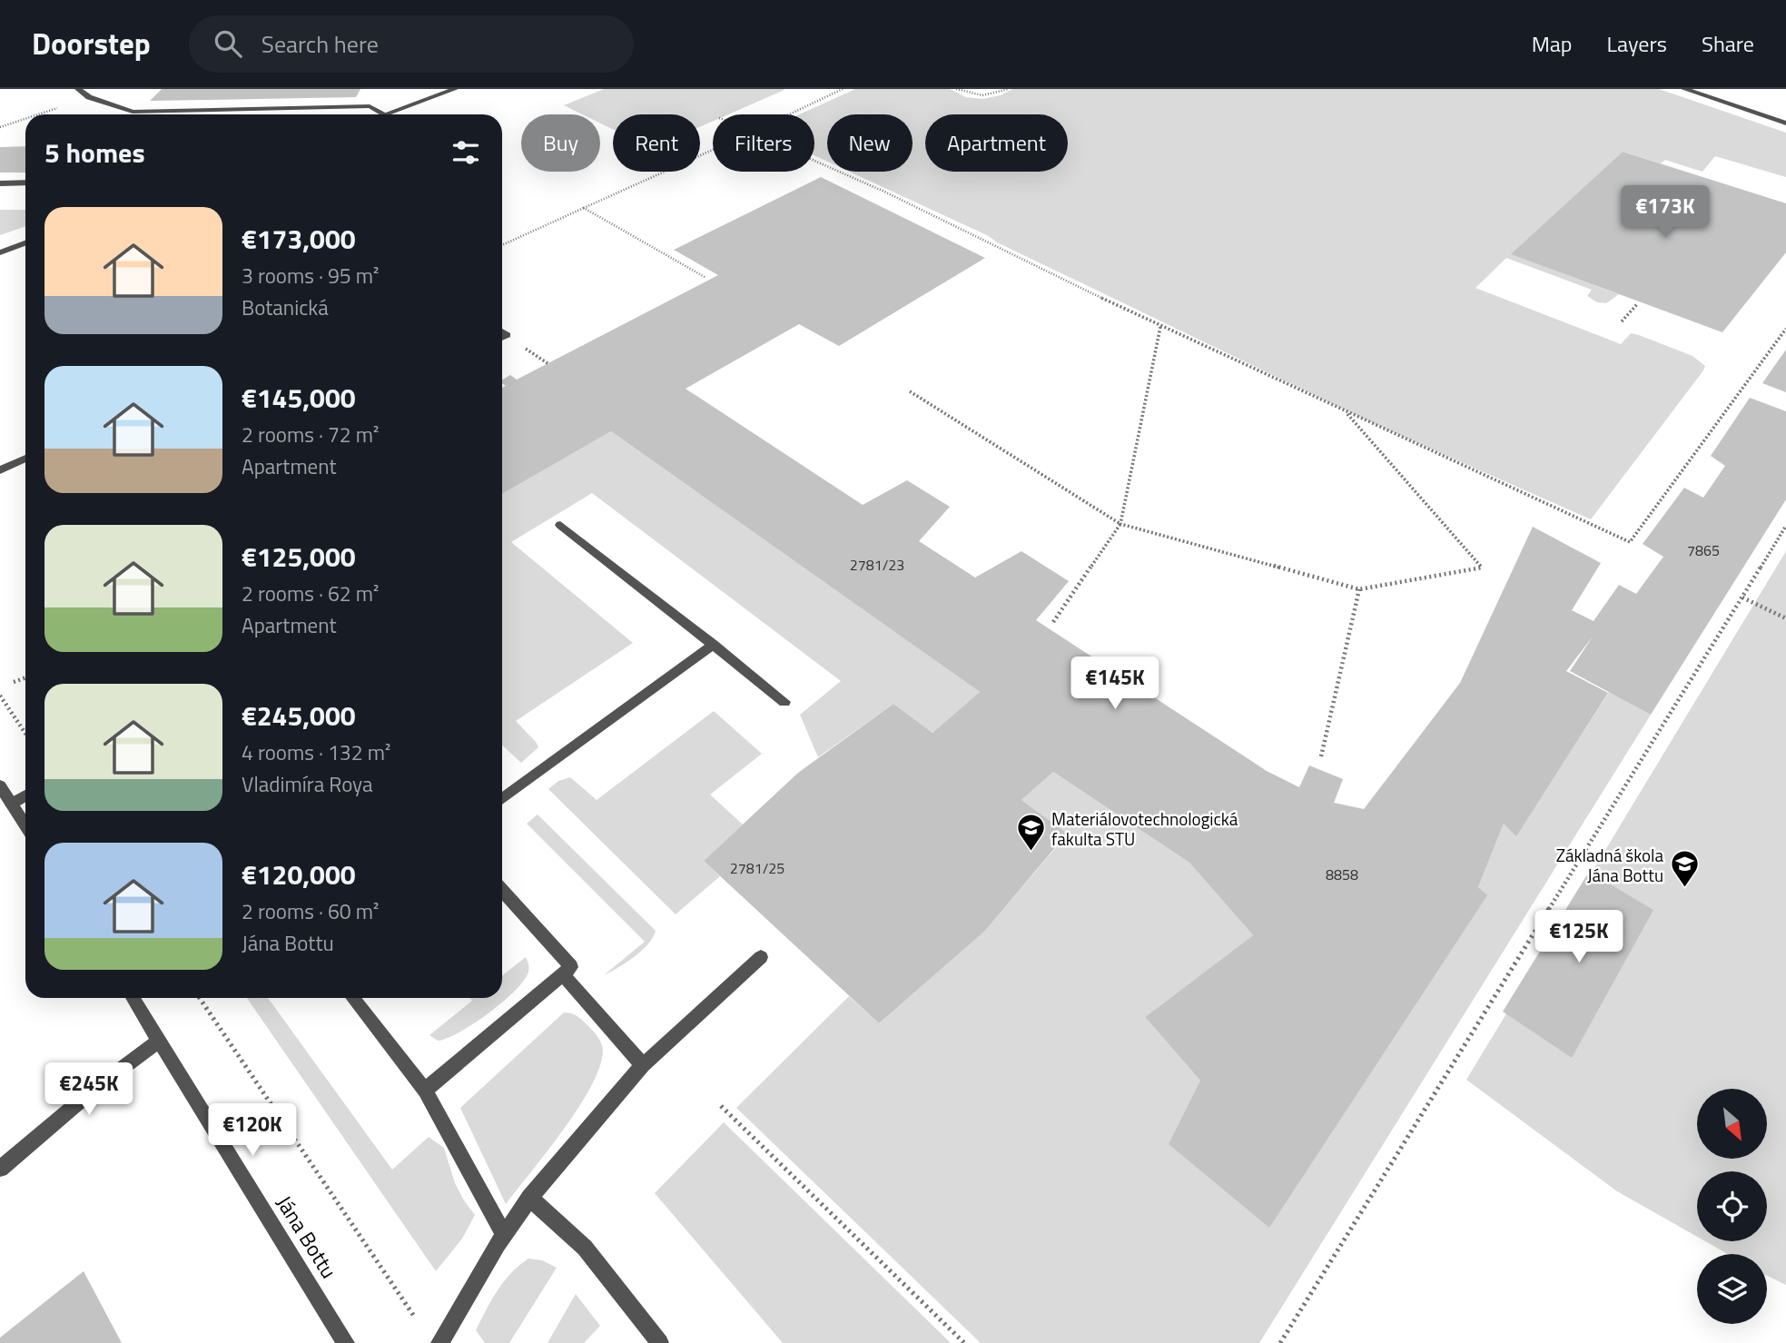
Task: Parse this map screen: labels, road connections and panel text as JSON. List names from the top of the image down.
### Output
{
  "streets": {
    "street": ["Jána Bottu"]
  },
  "places": {
    "school or university": ["Materiálovotechnologická fakulta STU", "Základná škola Jána Bottu"]
  },
  "house_numbers": [
    "7865",
    "2781/23",
    "2781/25",
    "8858"
  ],
  "north": "bottom right",
  "page": {
    "header": "Doorstep",
    "search": "Search here",
    "nav": ["Map", "Layers", "Share"],
    "chip": [
      "Buy",
      "Rent",
      "Filters",
      "New",
      "Apartment"
    ],
    "heading": "5 homes",
    "price": [
      "€173K",
      "€145K",
      "€125K",
      "€245K",
      "€120K"
    ],
    "list": [
      {
        "name": "€173,000",
        "note": "3 rooms · 95 m² · Botanická"
      },
      {
        "name": "€145,000",
        "note": "2 rooms · 72 m² · Apartment"
      },
      {
        "name": "€125,000",
        "note": "2 rooms · 62 m² · Apartment"
      },
      {
        "name": "€245,000",
        "note": "4 rooms · 132 m² · Vladimíra Roya"
      },
      {
        "name": "€120,000",
        "note": "2 rooms · 60 m² · Jána Bottu"
      }
    ]
  }
}
